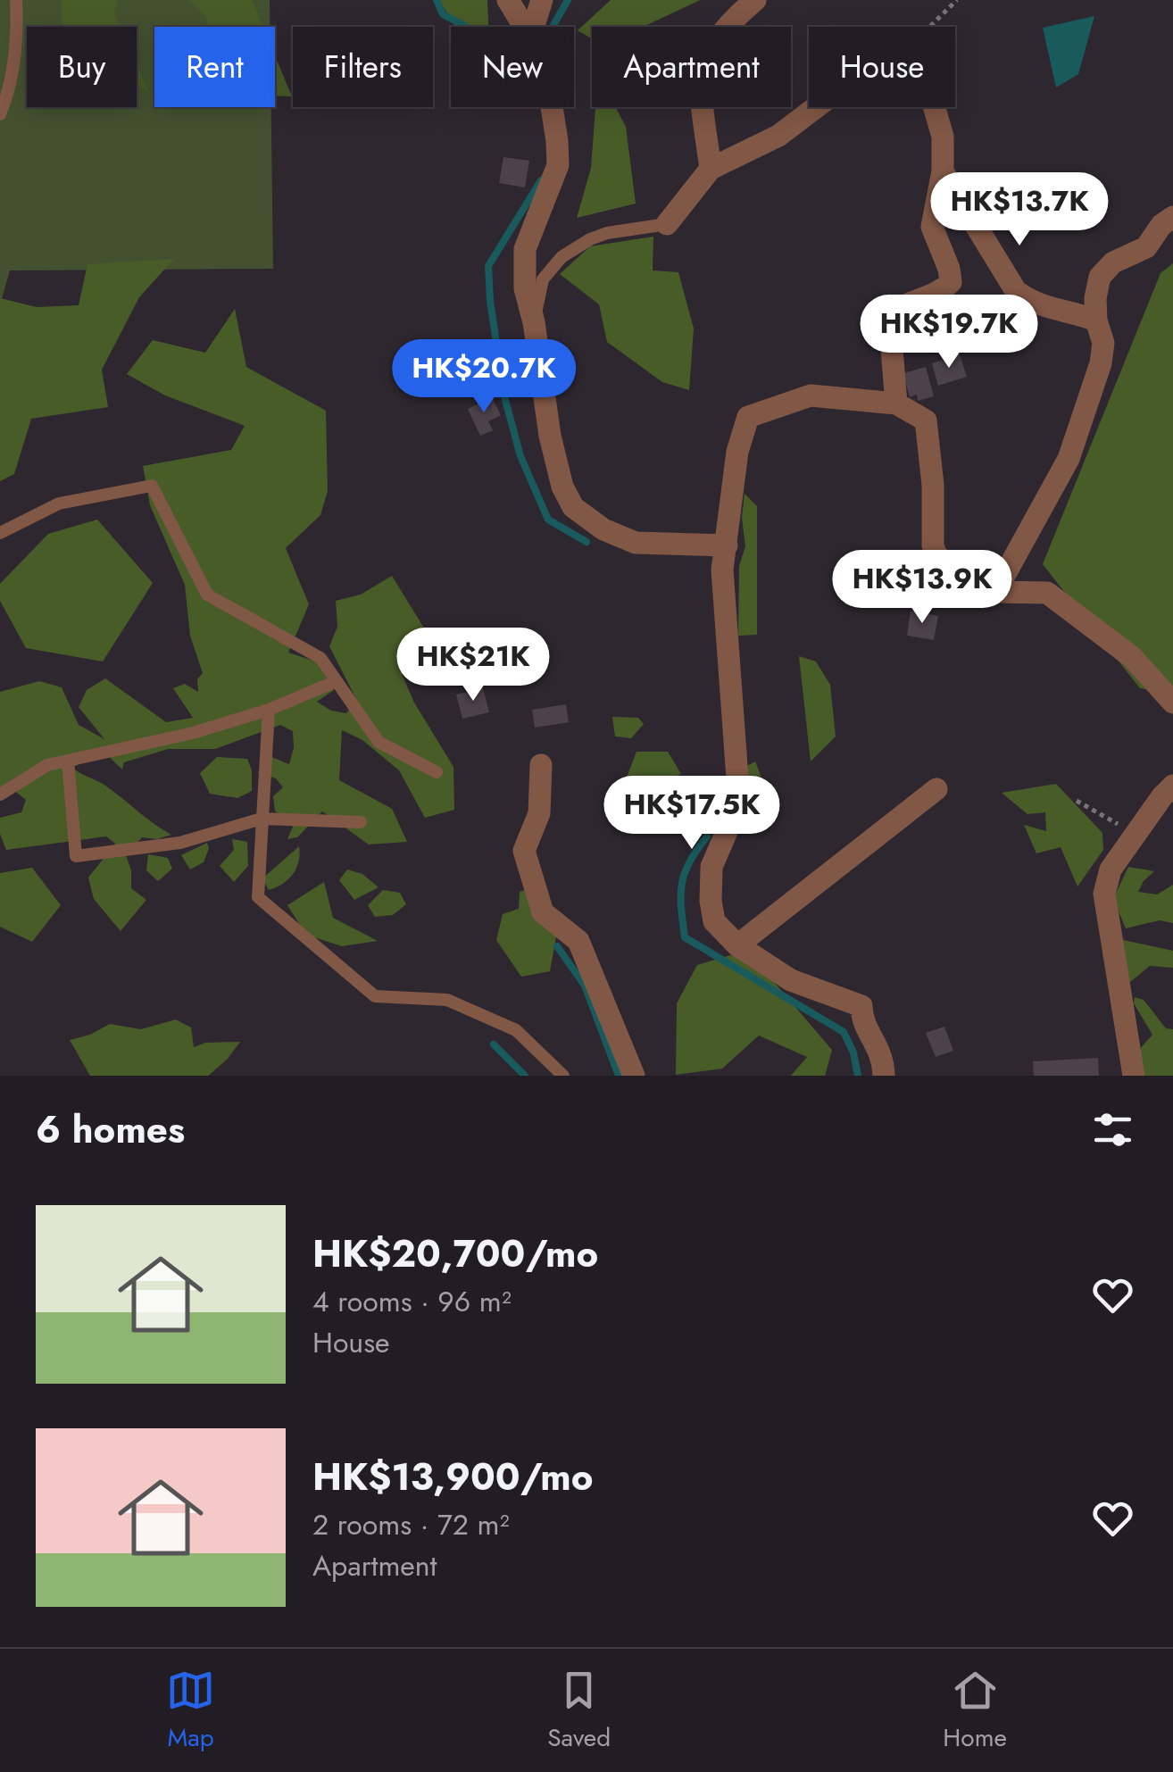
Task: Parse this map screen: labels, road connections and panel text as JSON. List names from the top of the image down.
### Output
{
  "page": {
    "chip": [
      "Buy",
      "Rent",
      "Filters",
      "New",
      "Apartment",
      "House"
    ],
    "price": [
      "HK$13.7K",
      "HK$19.7K",
      "HK$20.7K",
      "HK$13.9K",
      "HK$21K",
      "HK$17.5K"
    ],
    "heading": "6 homes",
    "list": [
      {
        "name": "HK$20,700/mo",
        "note": "4 rooms · 96 m² · House"
      },
      {
        "name": "HK$13,900/mo",
        "note": "2 rooms · 72 m² · Apartment"
      }
    ],
    "tabs": ["Map", "Saved", "Home"]
  }
}
